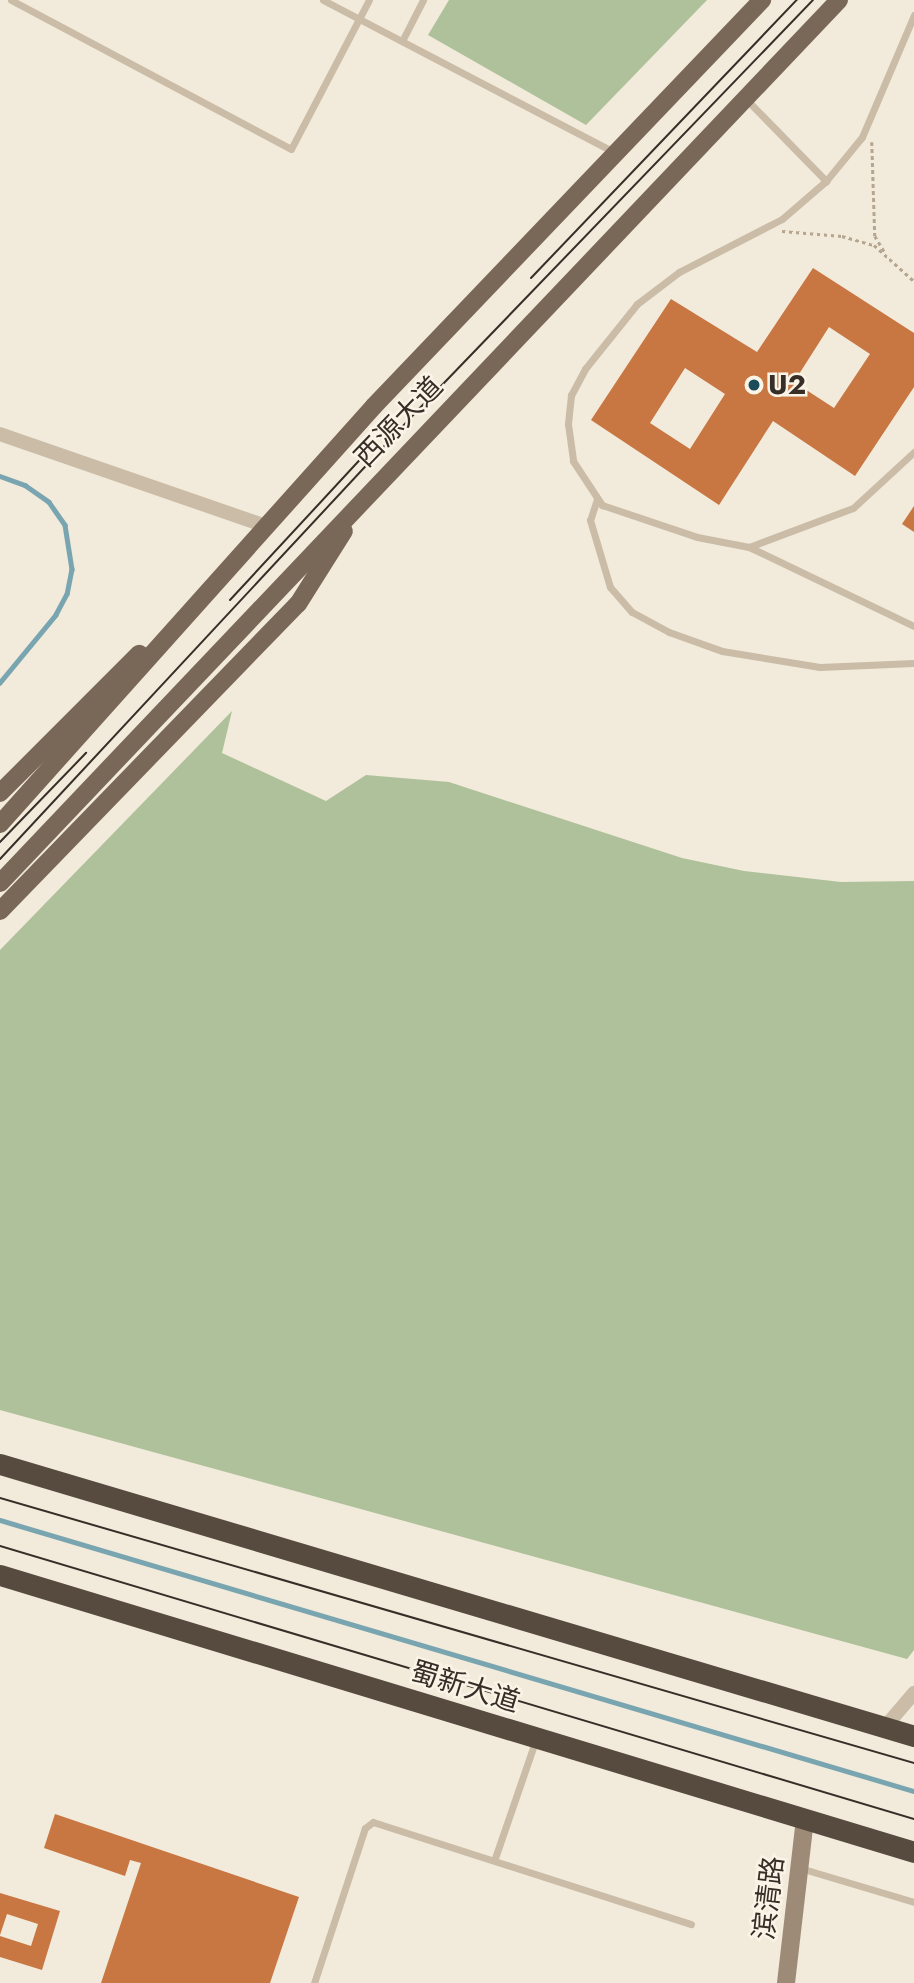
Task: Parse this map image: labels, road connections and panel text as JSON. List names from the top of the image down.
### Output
{
  "streets": {
    "highway": ["蜀新大道"],
    "main road": ["西源大道"],
    "street": ["滨清路"]
  },
  "crossings": [
    ["蜀新大道", "滨清路"]
  ],
  "places": ["U2"]
}
